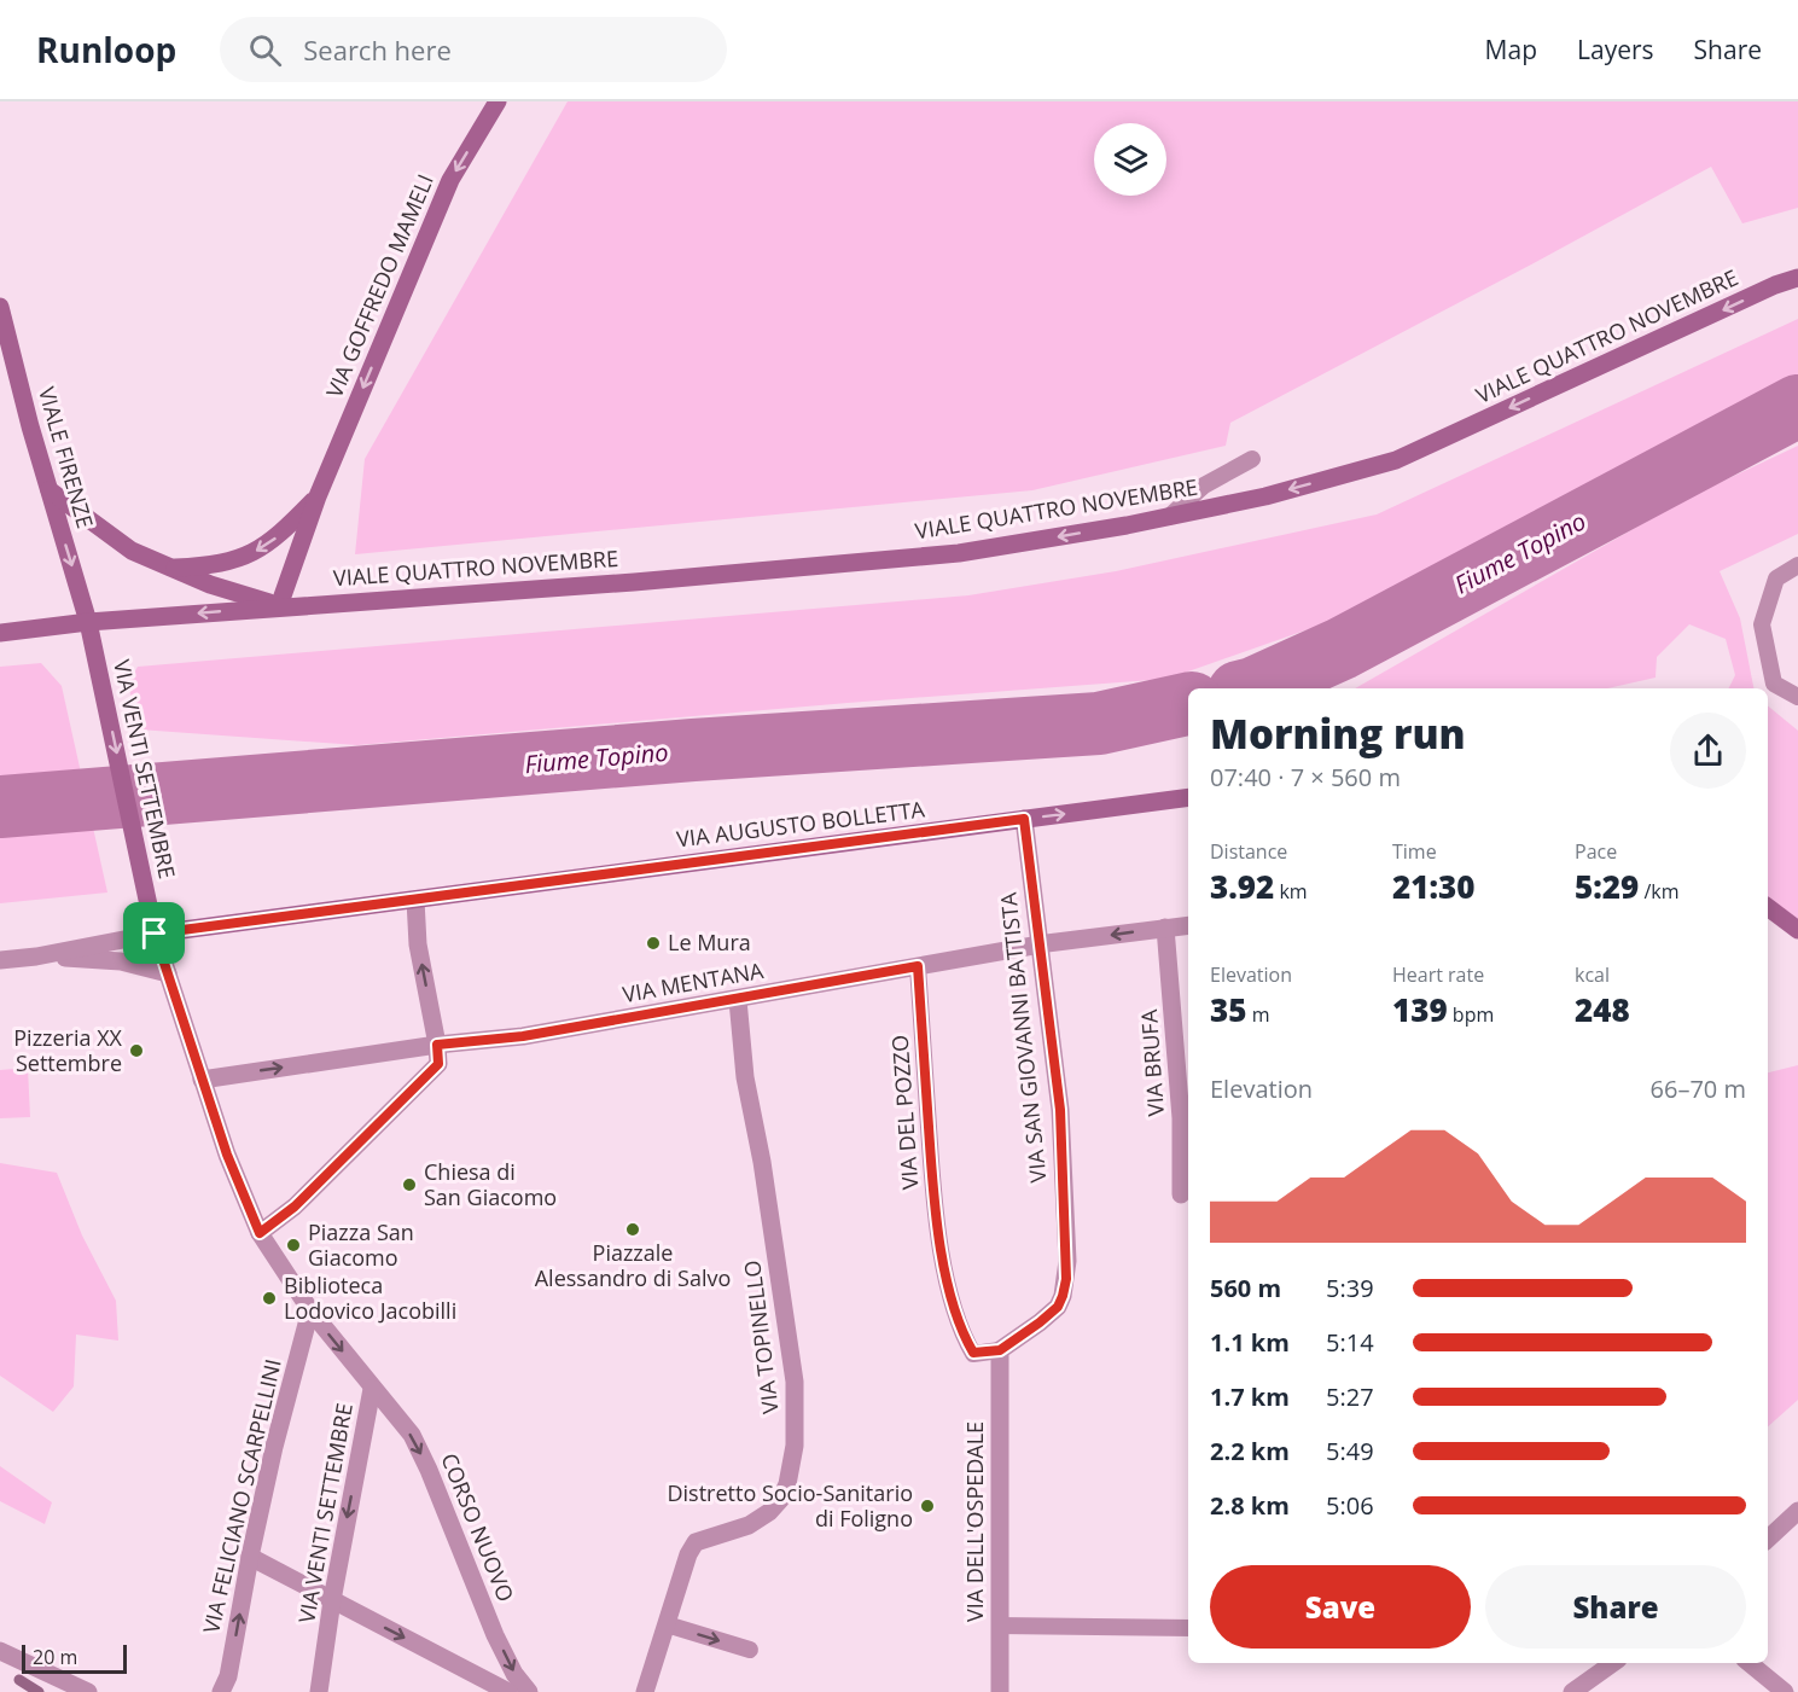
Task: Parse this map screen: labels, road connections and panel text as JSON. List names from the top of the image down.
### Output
{
  "streets": {
    "main road": [
      "VIA GOFFREDO MAMELI",
      "VIALE QUATTRO NOVEMBRE",
      "VIALE FIRENZE",
      "VIA VENTI SETTEMBRE",
      "VIA AUGUSTO BOLLETTA"
    ],
    "street": [
      "VIA MENTANA",
      "VIA SAN GIOVANNI BATTISTA",
      "VIA BRUFA",
      "VIA TOPINELLO",
      "VIA FELICIANO SCARPELLINI",
      "VIA DELL'OSPEDALE",
      "CORSO NUOVO"
    ],
    "lane": ["VIA DEL POZZO"]
  },
  "crossings": [
    ["VIA GOFFREDO MAMELI", "VIALE QUATTRO NOVEMBRE"],
    ["VIALE QUATTRO NOVEMBRE", "VIALE FIRENZE"],
    ["VIALE QUATTRO NOVEMBRE", "VIA VENTI SETTEMBRE"],
    ["VIALE FIRENZE", "VIA VENTI SETTEMBRE"],
    ["VIA VENTI SETTEMBRE", "VIA AUGUSTO BOLLETTA"],
    ["VIA VENTI SETTEMBRE", "VIA MENTANA"],
    ["VIA VENTI SETTEMBRE", "VIA FELICIANO SCARPELLINI"],
    ["VIA VENTI SETTEMBRE", "CORSO NUOVO"],
    ["VIA AUGUSTO BOLLETTA", "VIA SAN GIOVANNI BATTISTA"],
    ["VIA MENTANA", "VIA SAN GIOVANNI BATTISTA"],
    ["VIA MENTANA", "VIA BRUFA"],
    ["VIA MENTANA", "VIA DEL POZZO"],
    ["VIA MENTANA", "VIA TOPINELLO"],
    ["VIA SAN GIOVANNI BATTISTA", "VIA DEL POZZO"],
    ["VIA SAN GIOVANNI BATTISTA", "VIA DELL'OSPEDALE"],
    ["VIA DEL POZZO", "VIA DELL'OSPEDALE"]
  ],
  "one_way": [
    "VIA GOFFREDO MAMELI",
    "VIALE QUATTRO NOVEMBRE",
    "VIALE FIRENZE",
    "VIA VENTI SETTEMBRE",
    "VIA FELICIANO SCARPELLINI",
    "CORSO NUOVO"
  ],
  "water": ["Fiume Topino"],
  "places": [
    "Le Mura",
    "Pizzeria XX Settembre",
    "Chiesa di San Giacomo",
    "Piazzale Alessandro di Salvo",
    "Piazza San Giacomo",
    "Biblioteca Lodovico Jacobilli",
    "Distretto Socio-Sanitario di Foligno"
  ],
  "scale_bar": "20 m",
  "page": {
    "header": "Runloop",
    "search": "Search here",
    "nav": ["Map", "Layers", "Share"],
    "heading": ["Morning run", "07:40 · 7 × 560 m"],
    "stats": [
      ["Distance", "3.92 km"],
      ["Time", "21:30"],
      ["Pace", "5:29 /km"],
      ["Elevation", "35 m"],
      ["Heart rate", "139 bpm"],
      ["kcal", "248"]
    ],
    "chart": ["Elevation", "66–70 m"],
    "list": [
      {
        "name": "560 m",
        "note": "5:39"
      },
      {
        "name": "1.1 km",
        "note": "5:14"
      },
      {
        "name": "1.7 km",
        "note": "5:27"
      },
      {
        "name": "2.2 km",
        "note": "5:49"
      },
      {
        "name": "2.8 km",
        "note": "5:06"
      }
    ],
    "buttons": ["Save", "Share"],
    "scale": "20 m"
  }
}
